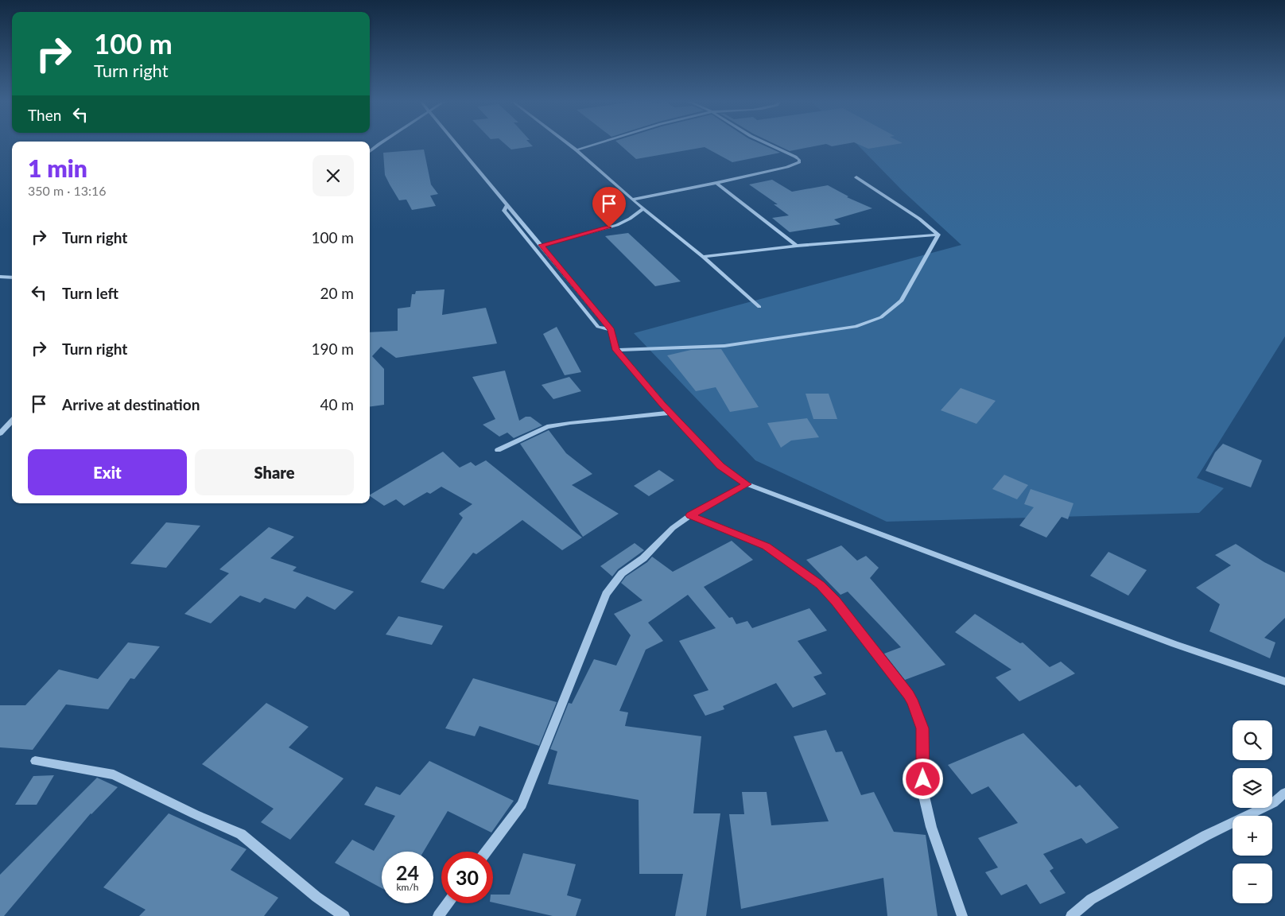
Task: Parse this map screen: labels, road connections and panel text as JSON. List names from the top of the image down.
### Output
{
  "page": {
    "turn": ["100 m", "Turn right"],
    "then": "Then",
    "heading": ["1 min", "350 m · 13:16"],
    "list": [
      {
        "name": "Turn right",
        "value": "100 m"
      },
      {
        "name": "Turn left",
        "value": "20 m"
      },
      {
        "name": "Turn right",
        "value": "190 m"
      },
      {
        "name": "Arrive at destination",
        "value": "40 m"
      }
    ],
    "buttons": ["Exit", "Share"],
    "map_buttons": ["+", "−"],
    "speed": "24 km/h",
    "limit": "30"
  }
}
